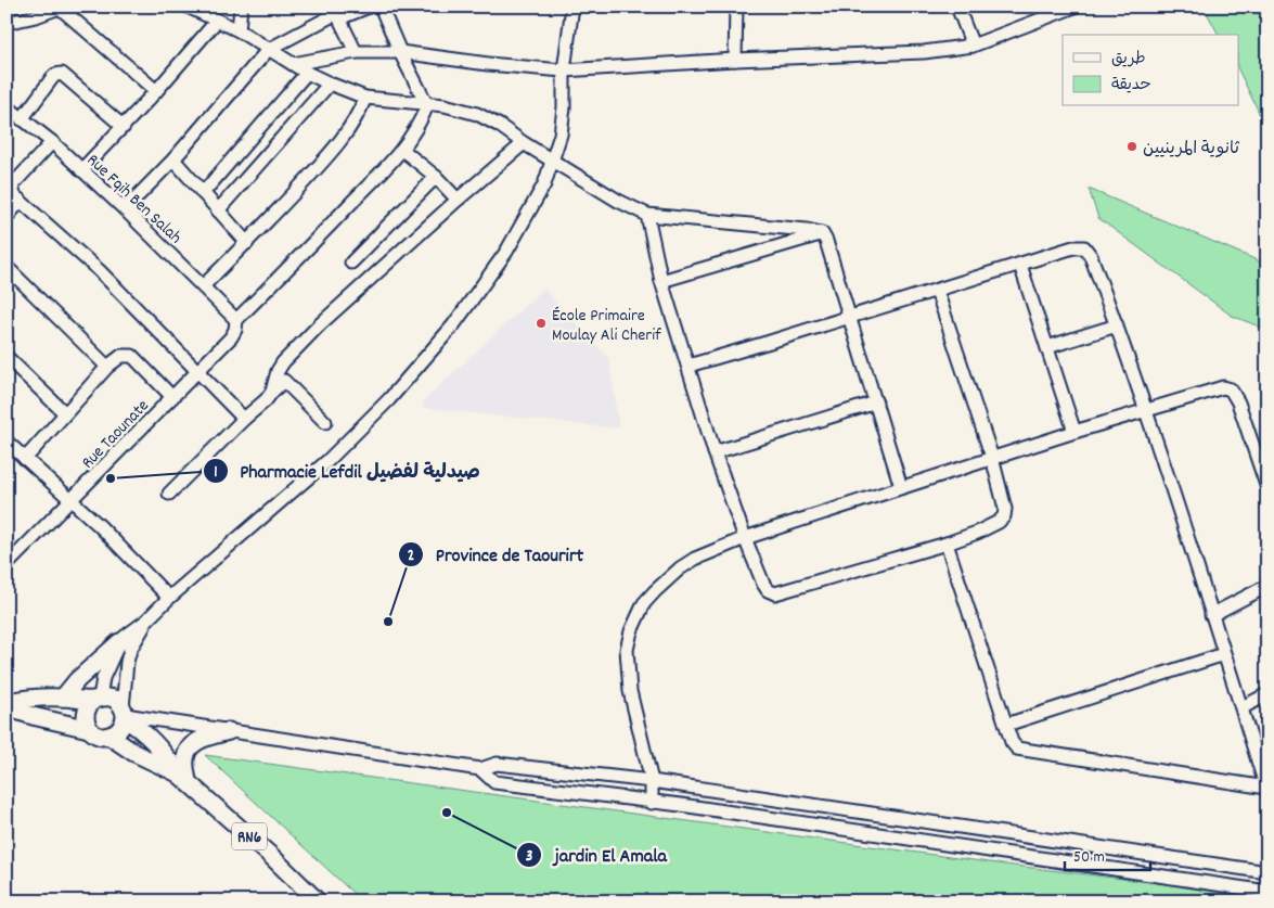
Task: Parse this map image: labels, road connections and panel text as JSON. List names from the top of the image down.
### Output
{
  "streets": {
    "main road": ["RN6"],
    "street": ["Rue Fqih Ben Salah", "Rue Taounate"]
  },
  "crossings": [
    ["Rue Fqih Ben Salah", "Rue Taounate"]
  ],
  "places": [
    "ثانوية المرينيين",
    "École Primaire Moulay Ali Cherif",
    "Pharmacie Lefdil صيدلية لفضيل",
    "Province de Taourirt",
    "jardin El Amala"
  ],
  "legend": ["طريق", "حديقة"],
  "scale_bar": "50 m"
}
